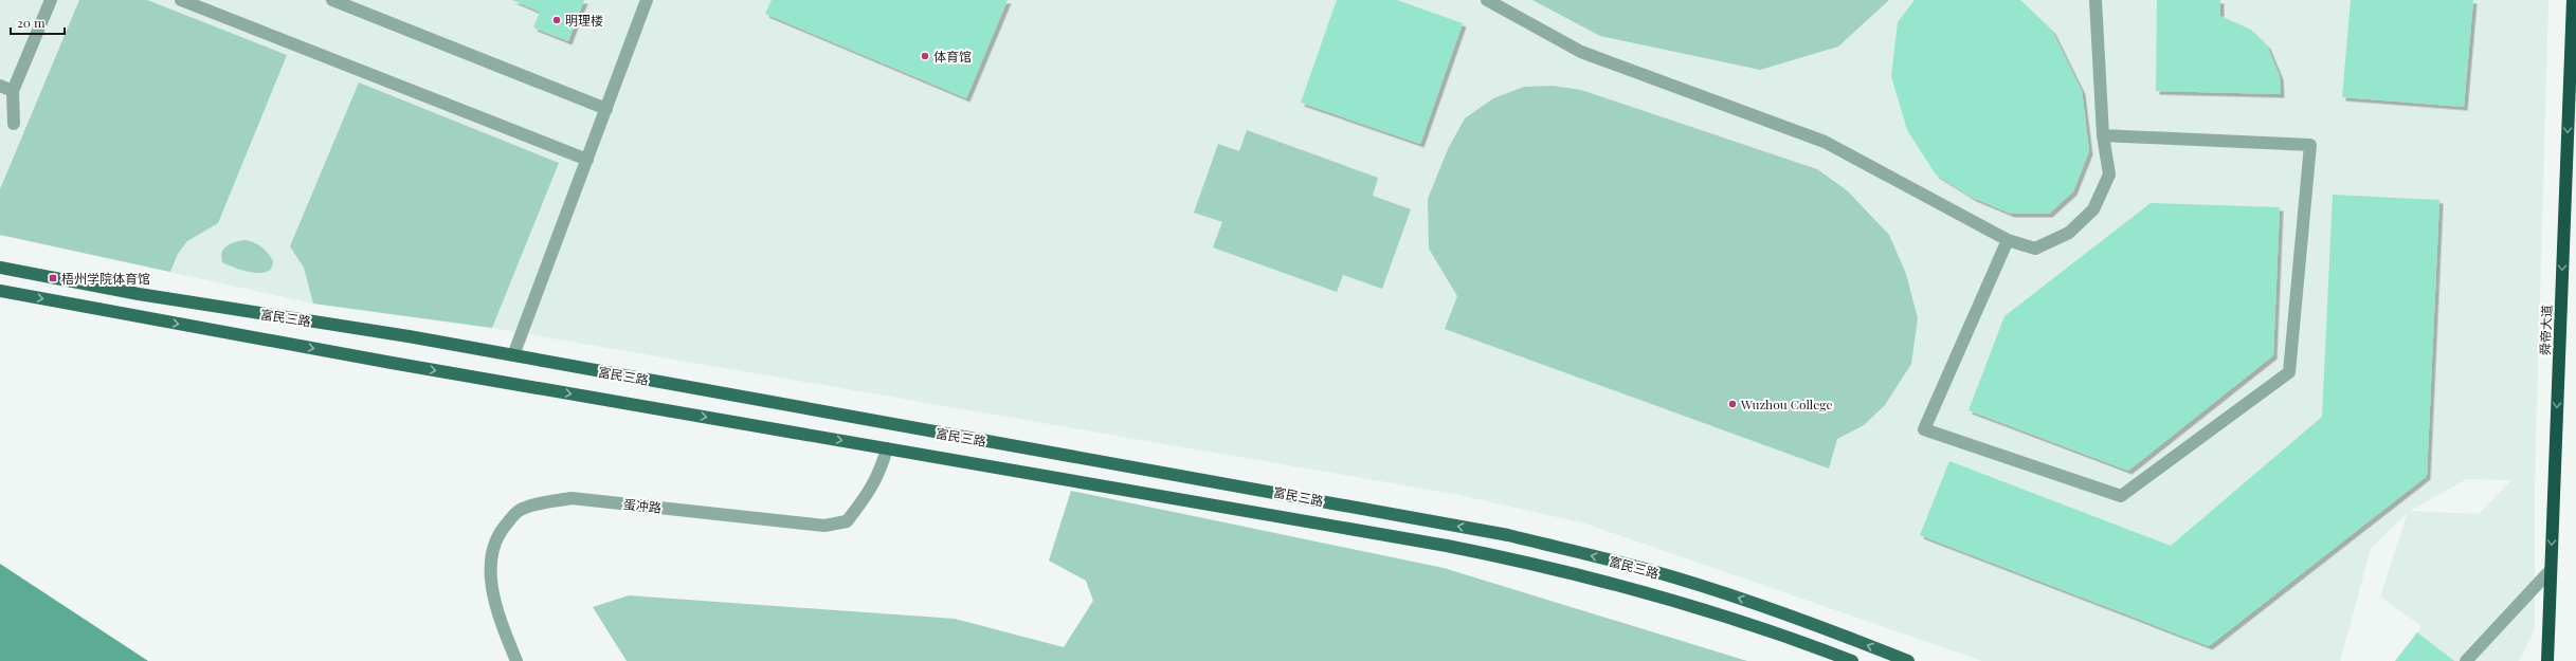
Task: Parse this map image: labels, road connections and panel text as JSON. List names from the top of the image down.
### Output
{
  "streets": {
    "highway": ["舜帝大道"],
    "main road": ["富民三路"],
    "lane": ["蛋冲路"]
  },
  "crossings": [
    ["富民三路", "蛋冲路"]
  ],
  "one_way": ["舜帝大道"],
  "places": {
    "other": ["明理楼", "体育馆", "Wuzhou College"],
    "transit": ["梧州学院体育馆"]
  },
  "scale_bar": "20 m"
}
